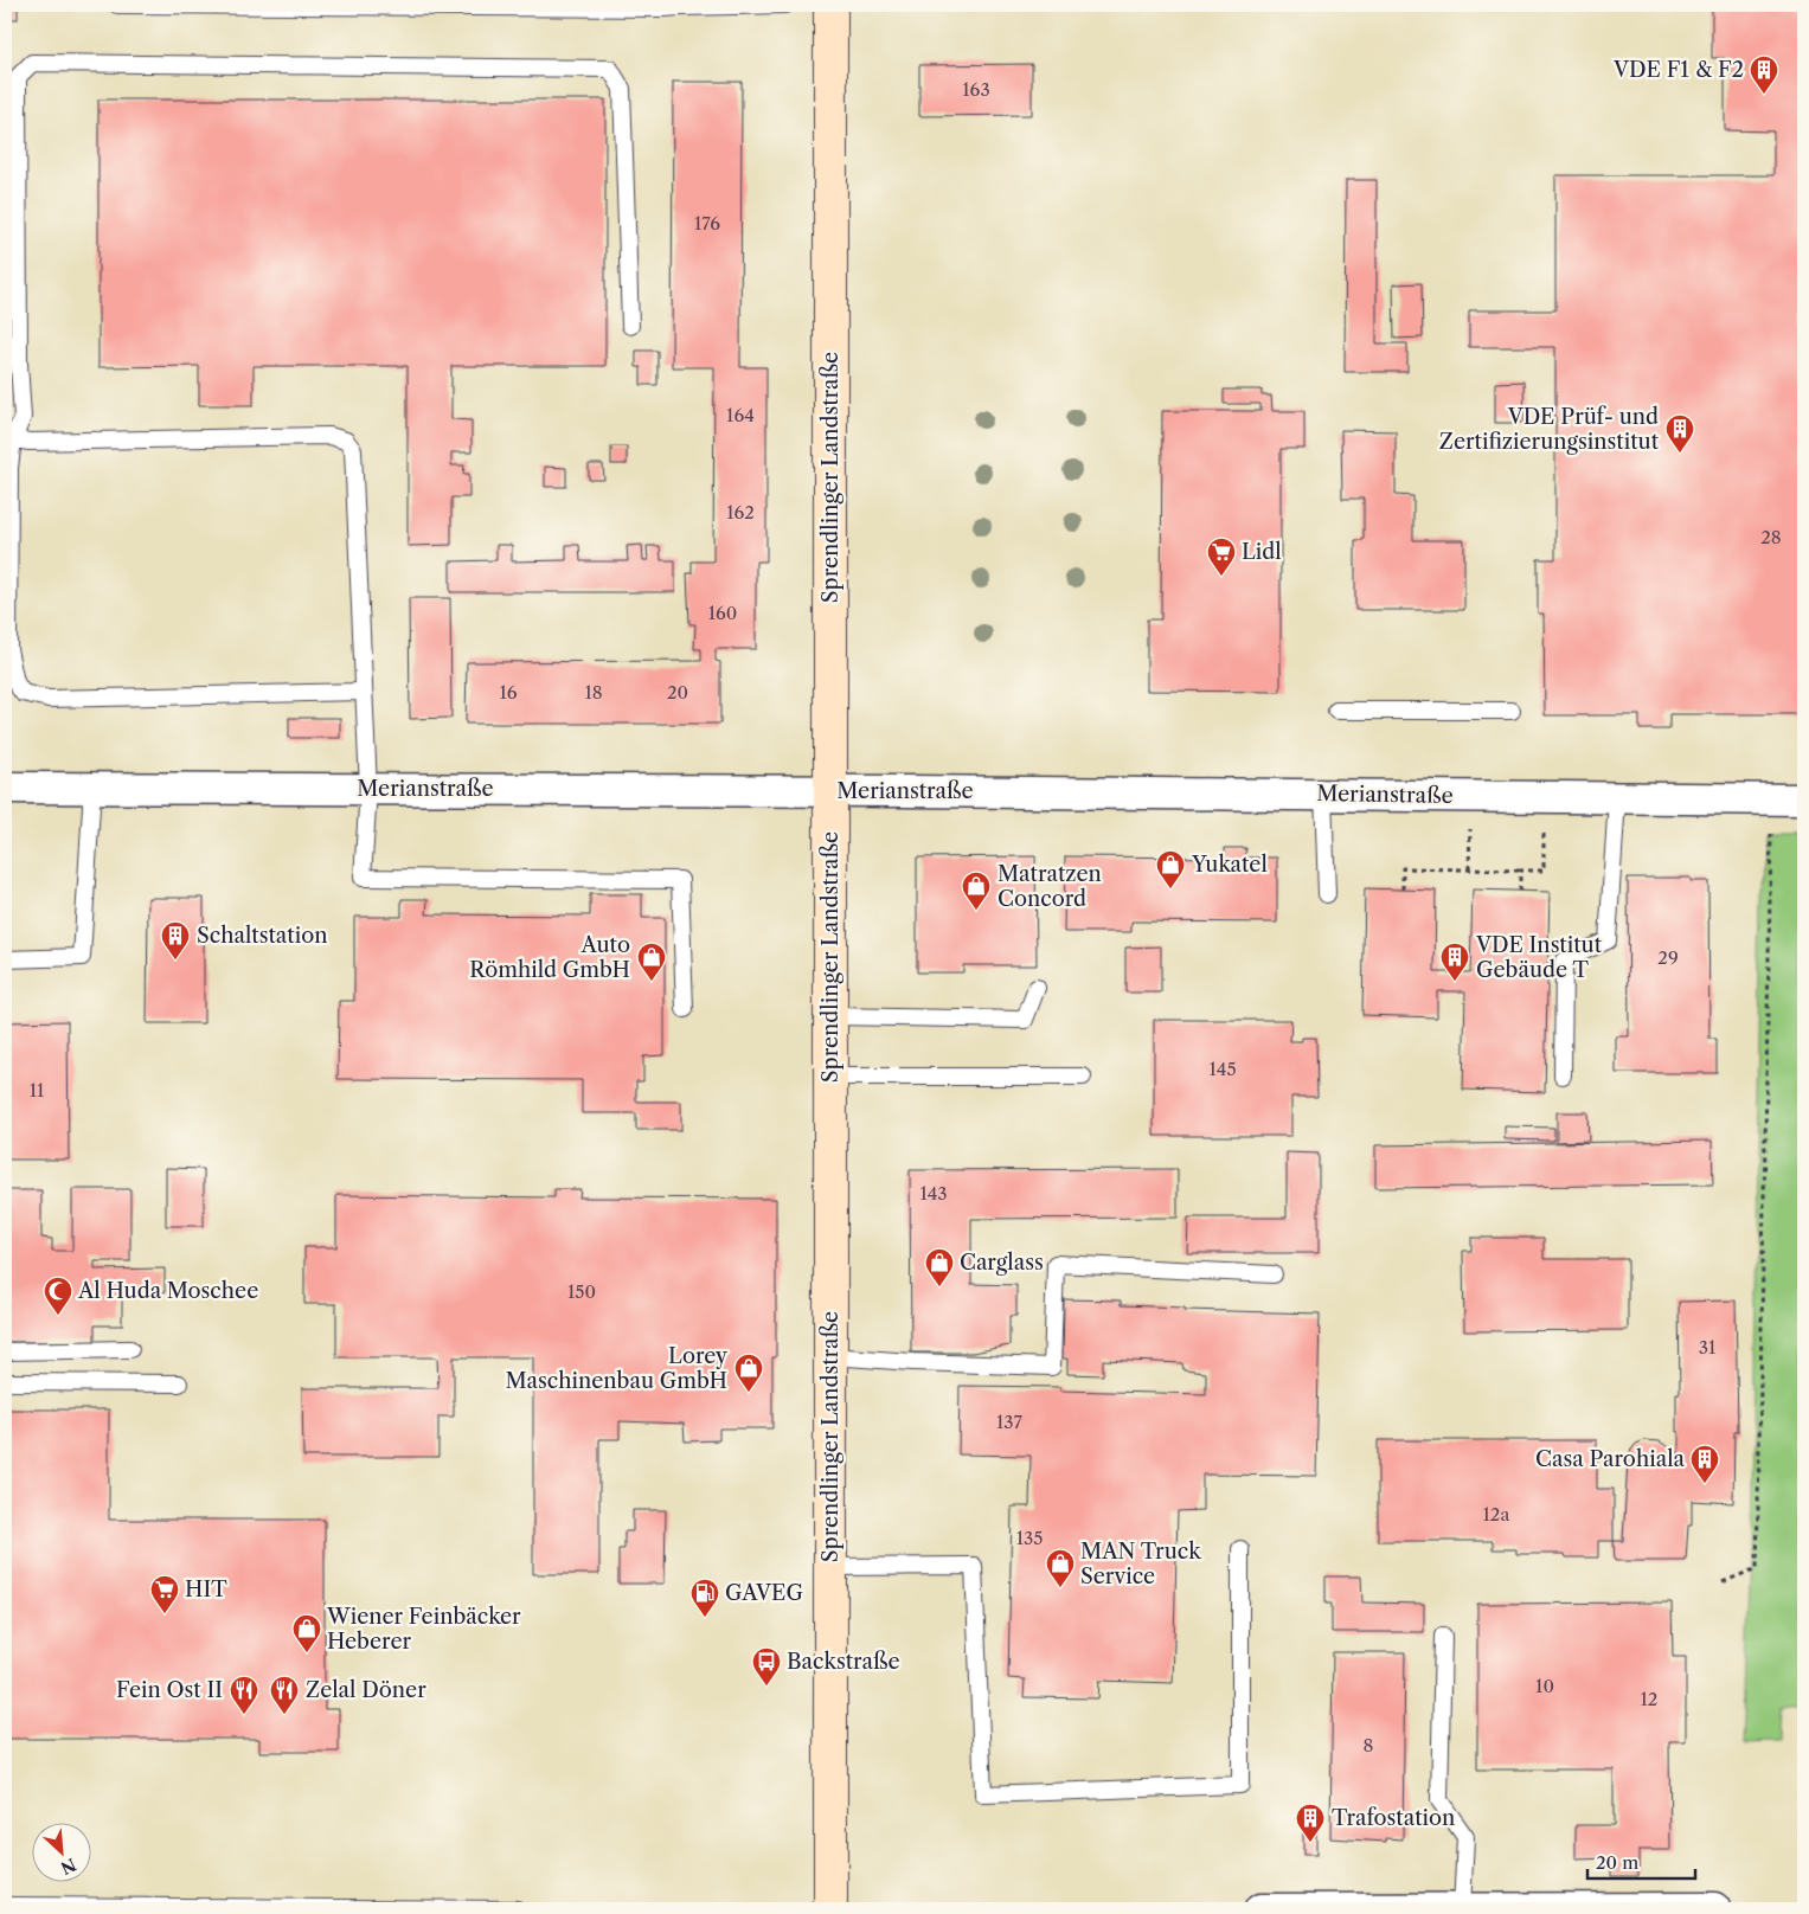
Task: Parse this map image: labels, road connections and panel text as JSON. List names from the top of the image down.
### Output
{
  "streets": {
    "main road": ["Sprendlinger Landstraße"],
    "street": ["Merianstraße"]
  },
  "crossings": [
    ["Sprendlinger Landstraße", "Merianstraße"]
  ],
  "places": {
    "building": [
      "VDE F1 & F2",
      "VDE Prüf- und Zertifizierungsinstitut",
      "Schaltstation",
      "VDE Institut Gebäude T",
      "Casa Parohiala",
      "Trafostation"
    ],
    "supermarket": ["Lidl", "HIT"],
    "shop": [
      "Yukatel",
      "Matratzen Concord",
      "Auto Römhild GmbH",
      "Carglass",
      "Lorey Maschinenbau GmbH",
      "MAN Truck Service",
      "Wiener Feinbäcker Heberer"
    ],
    "mosque": ["Al Huda Moschee"],
    "fuel station": ["GAVEG"],
    "bus stop": ["Backstraße"],
    "restaurant": ["Fein Ost II", "Zelal Döner"]
  },
  "house_numbers": [
    "163",
    "176",
    "164",
    "162",
    "28",
    "160",
    "16",
    "18",
    "20",
    "29",
    "145",
    "11",
    "143",
    "150",
    "31",
    "137",
    "12a",
    "135",
    "10",
    "12",
    "8"
  ],
  "scale_bar": "20 m",
  "north": "bottom right"
}
